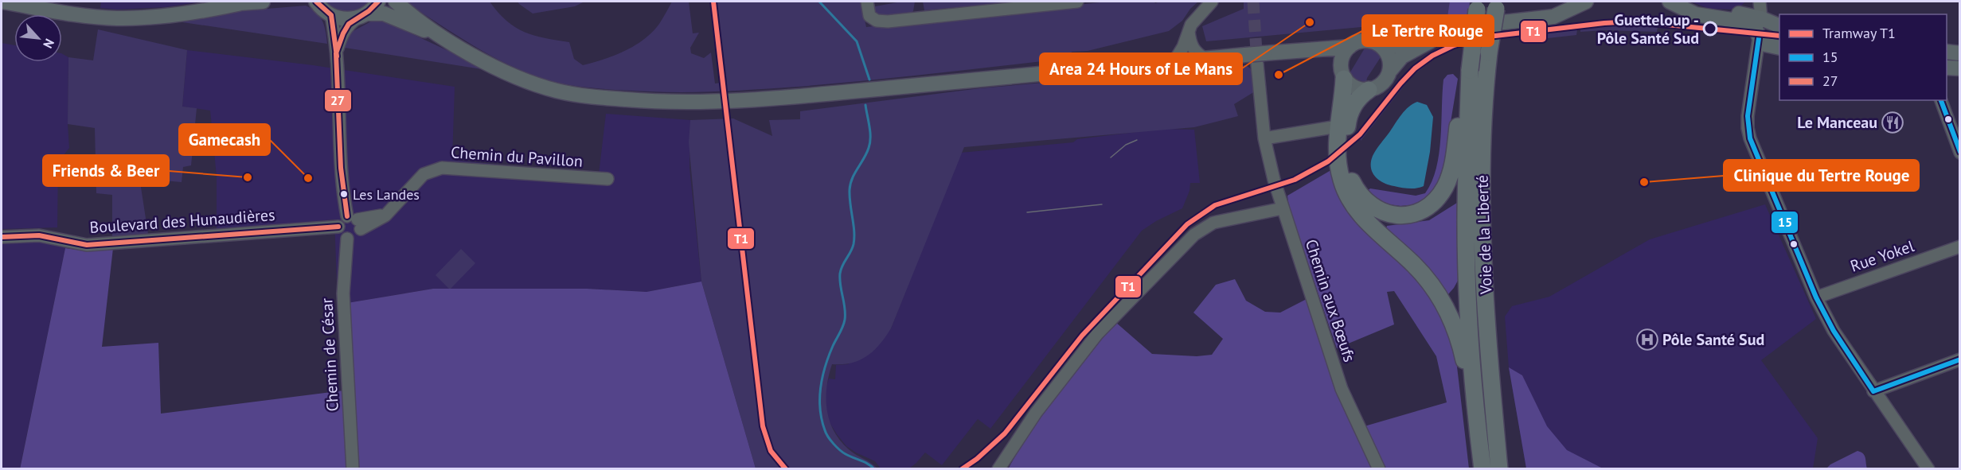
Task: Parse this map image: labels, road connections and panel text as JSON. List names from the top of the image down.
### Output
{
  "streets": {
    "highway": ["Voie de la Liberté"],
    "street": [
      "Chemin du Pavillon",
      "Boulevard des Hunaudières",
      "Rue Yokel",
      "Chemin aux Bœufs",
      "Chemin de César"
    ]
  },
  "places": {
    "other": [
      "Area 24 Hours of Le Mans",
      "Guetteloup - Pôle Santé Sud",
      "Le Tertre Rouge",
      "Friends & Beer",
      "Gamecash",
      "Clinique du Tertre Rouge",
      "Les Landes"
    ],
    "restaurant": ["Le Manceau"],
    "hospital": ["Pôle Santé Sud"]
  },
  "lines": ["tram line T1", "transit line 27", "transit line 15"],
  "legend": ["Tramway T1", "15", "27"],
  "north": "bottom right"
}
